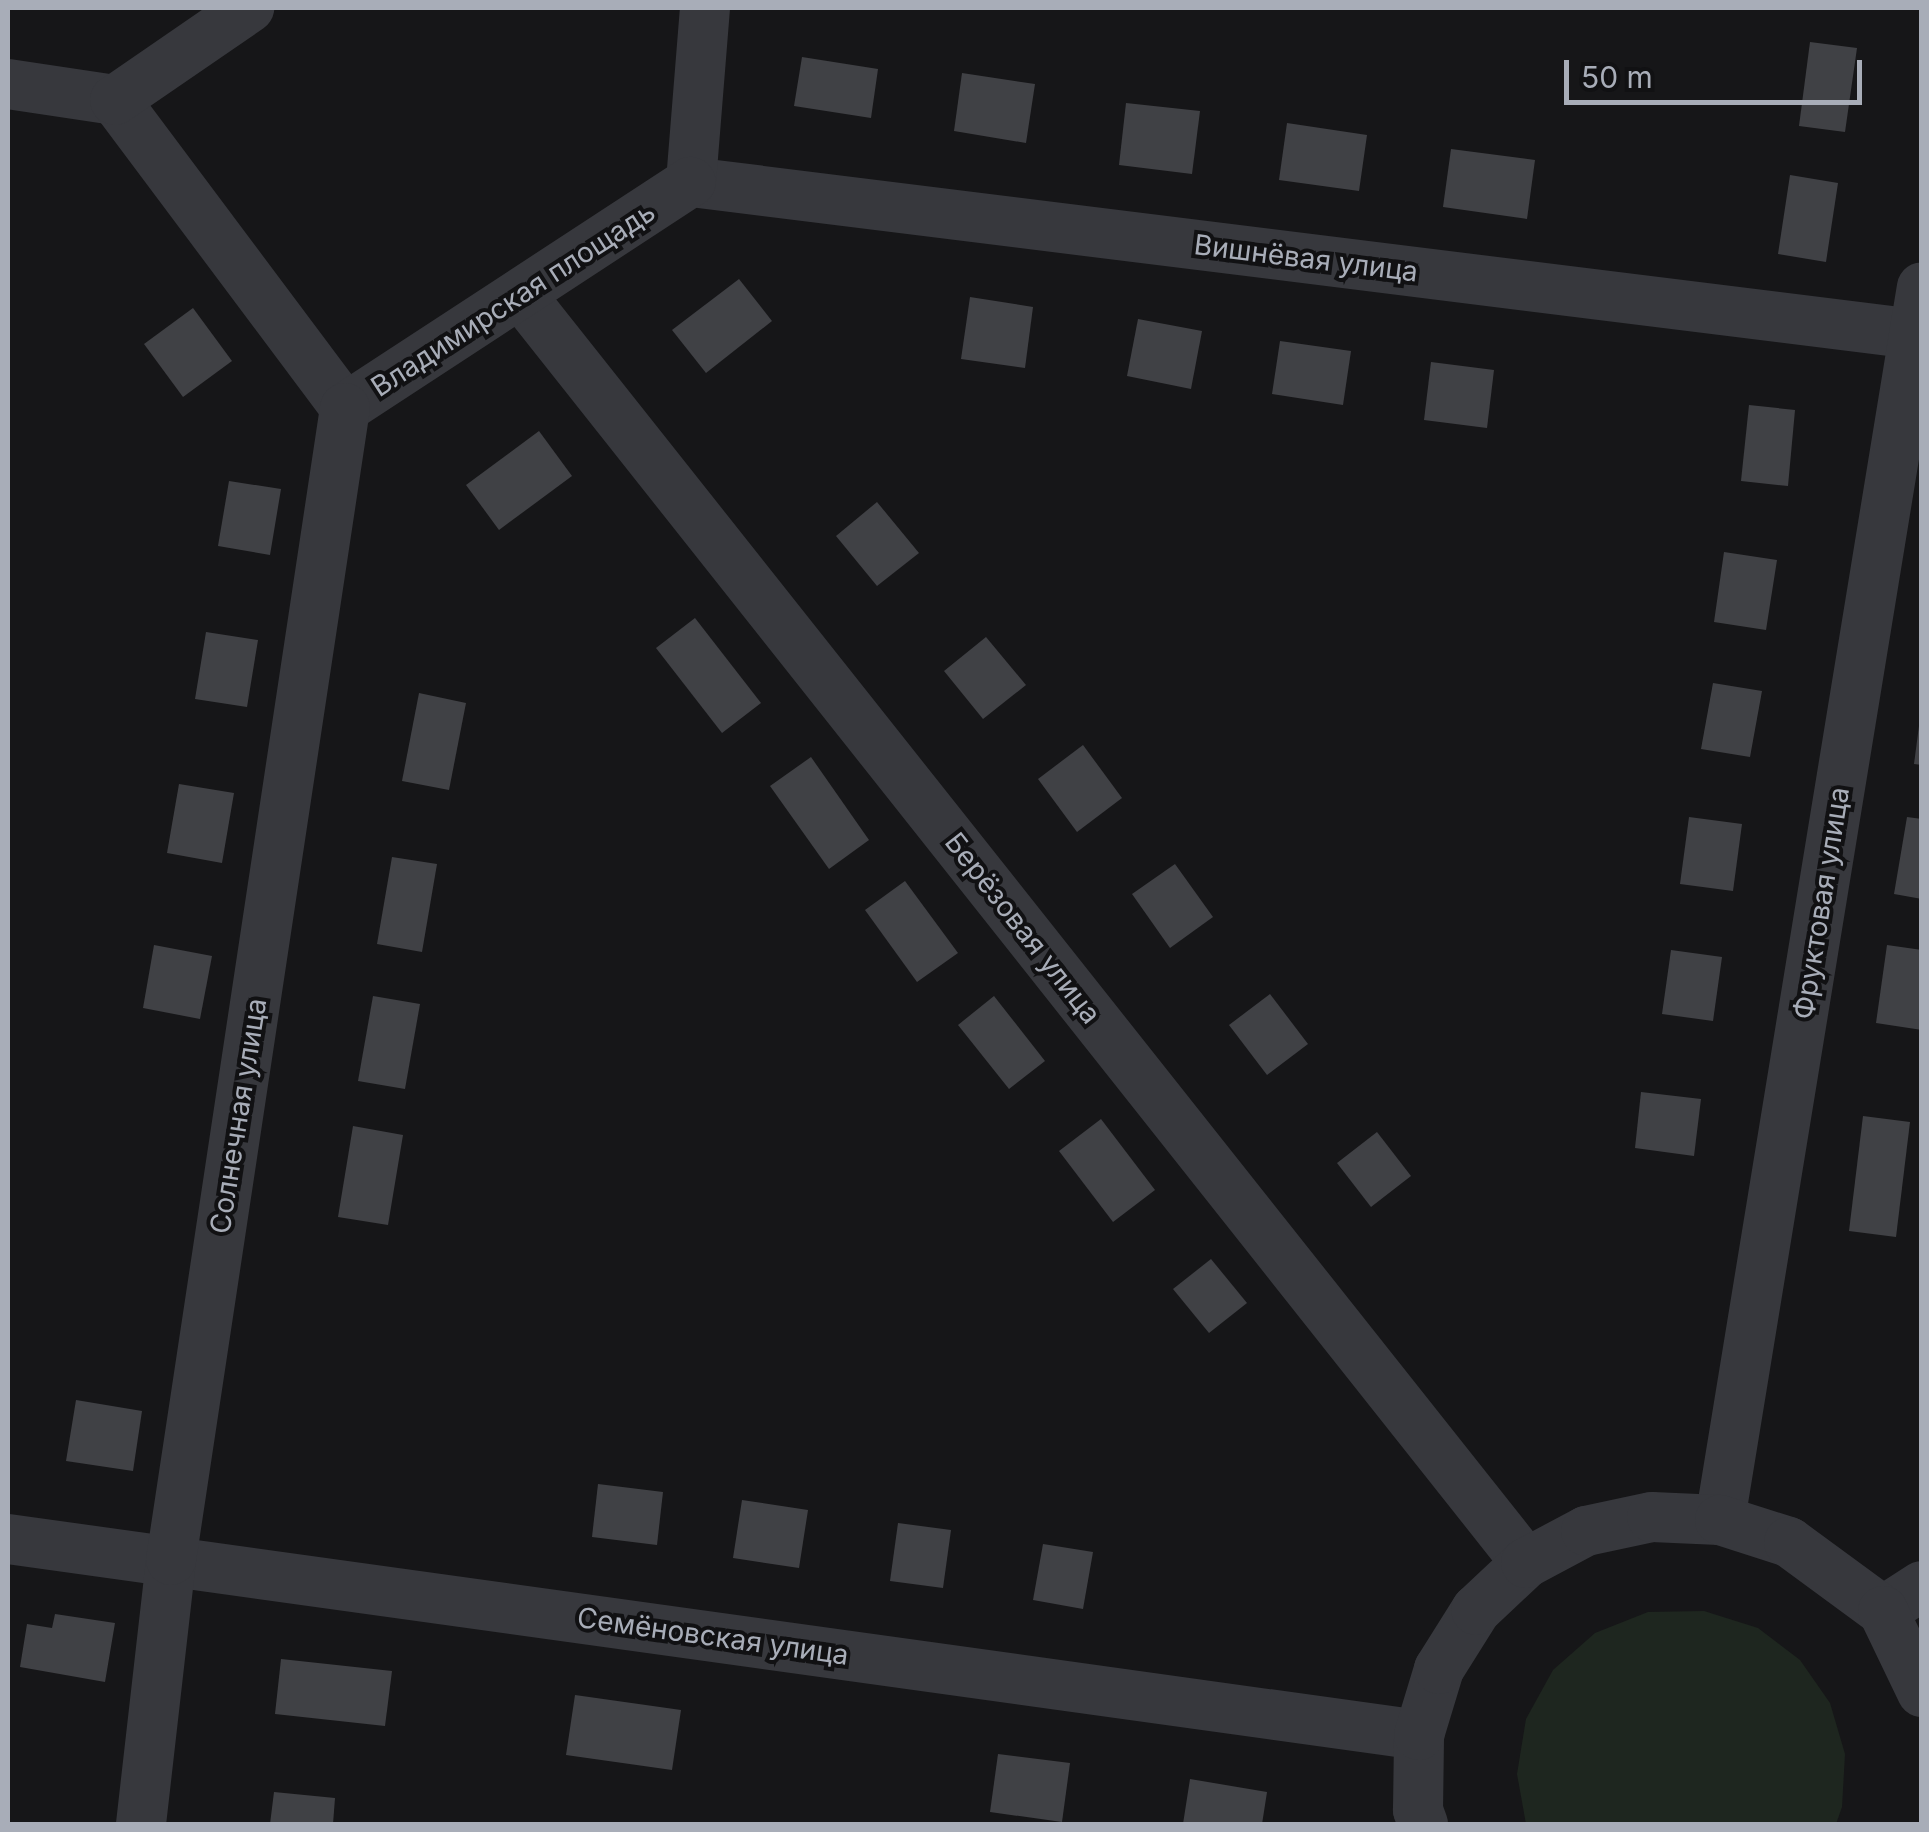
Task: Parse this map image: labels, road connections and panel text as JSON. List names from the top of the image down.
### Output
{
  "streets": {
    "street": [
      "Вишнёвая улица",
      "Владимирская площадь",
      "Фруктовая улица",
      "Берёзовая улица",
      "Солнечная улица",
      "Семёновская улица"
    ]
  },
  "crossings": [
    ["Вишнёвая улица", "Владимирская площадь"],
    ["Вишнёвая улица", "Фруктовая улица"],
    ["Владимирская площадь", "Берёзовая улица"],
    ["Владимирская площадь", "Солнечная улица"],
    ["Солнечная улица", "Семёновская улица"]
  ],
  "scale_bar": "50 m"
}
